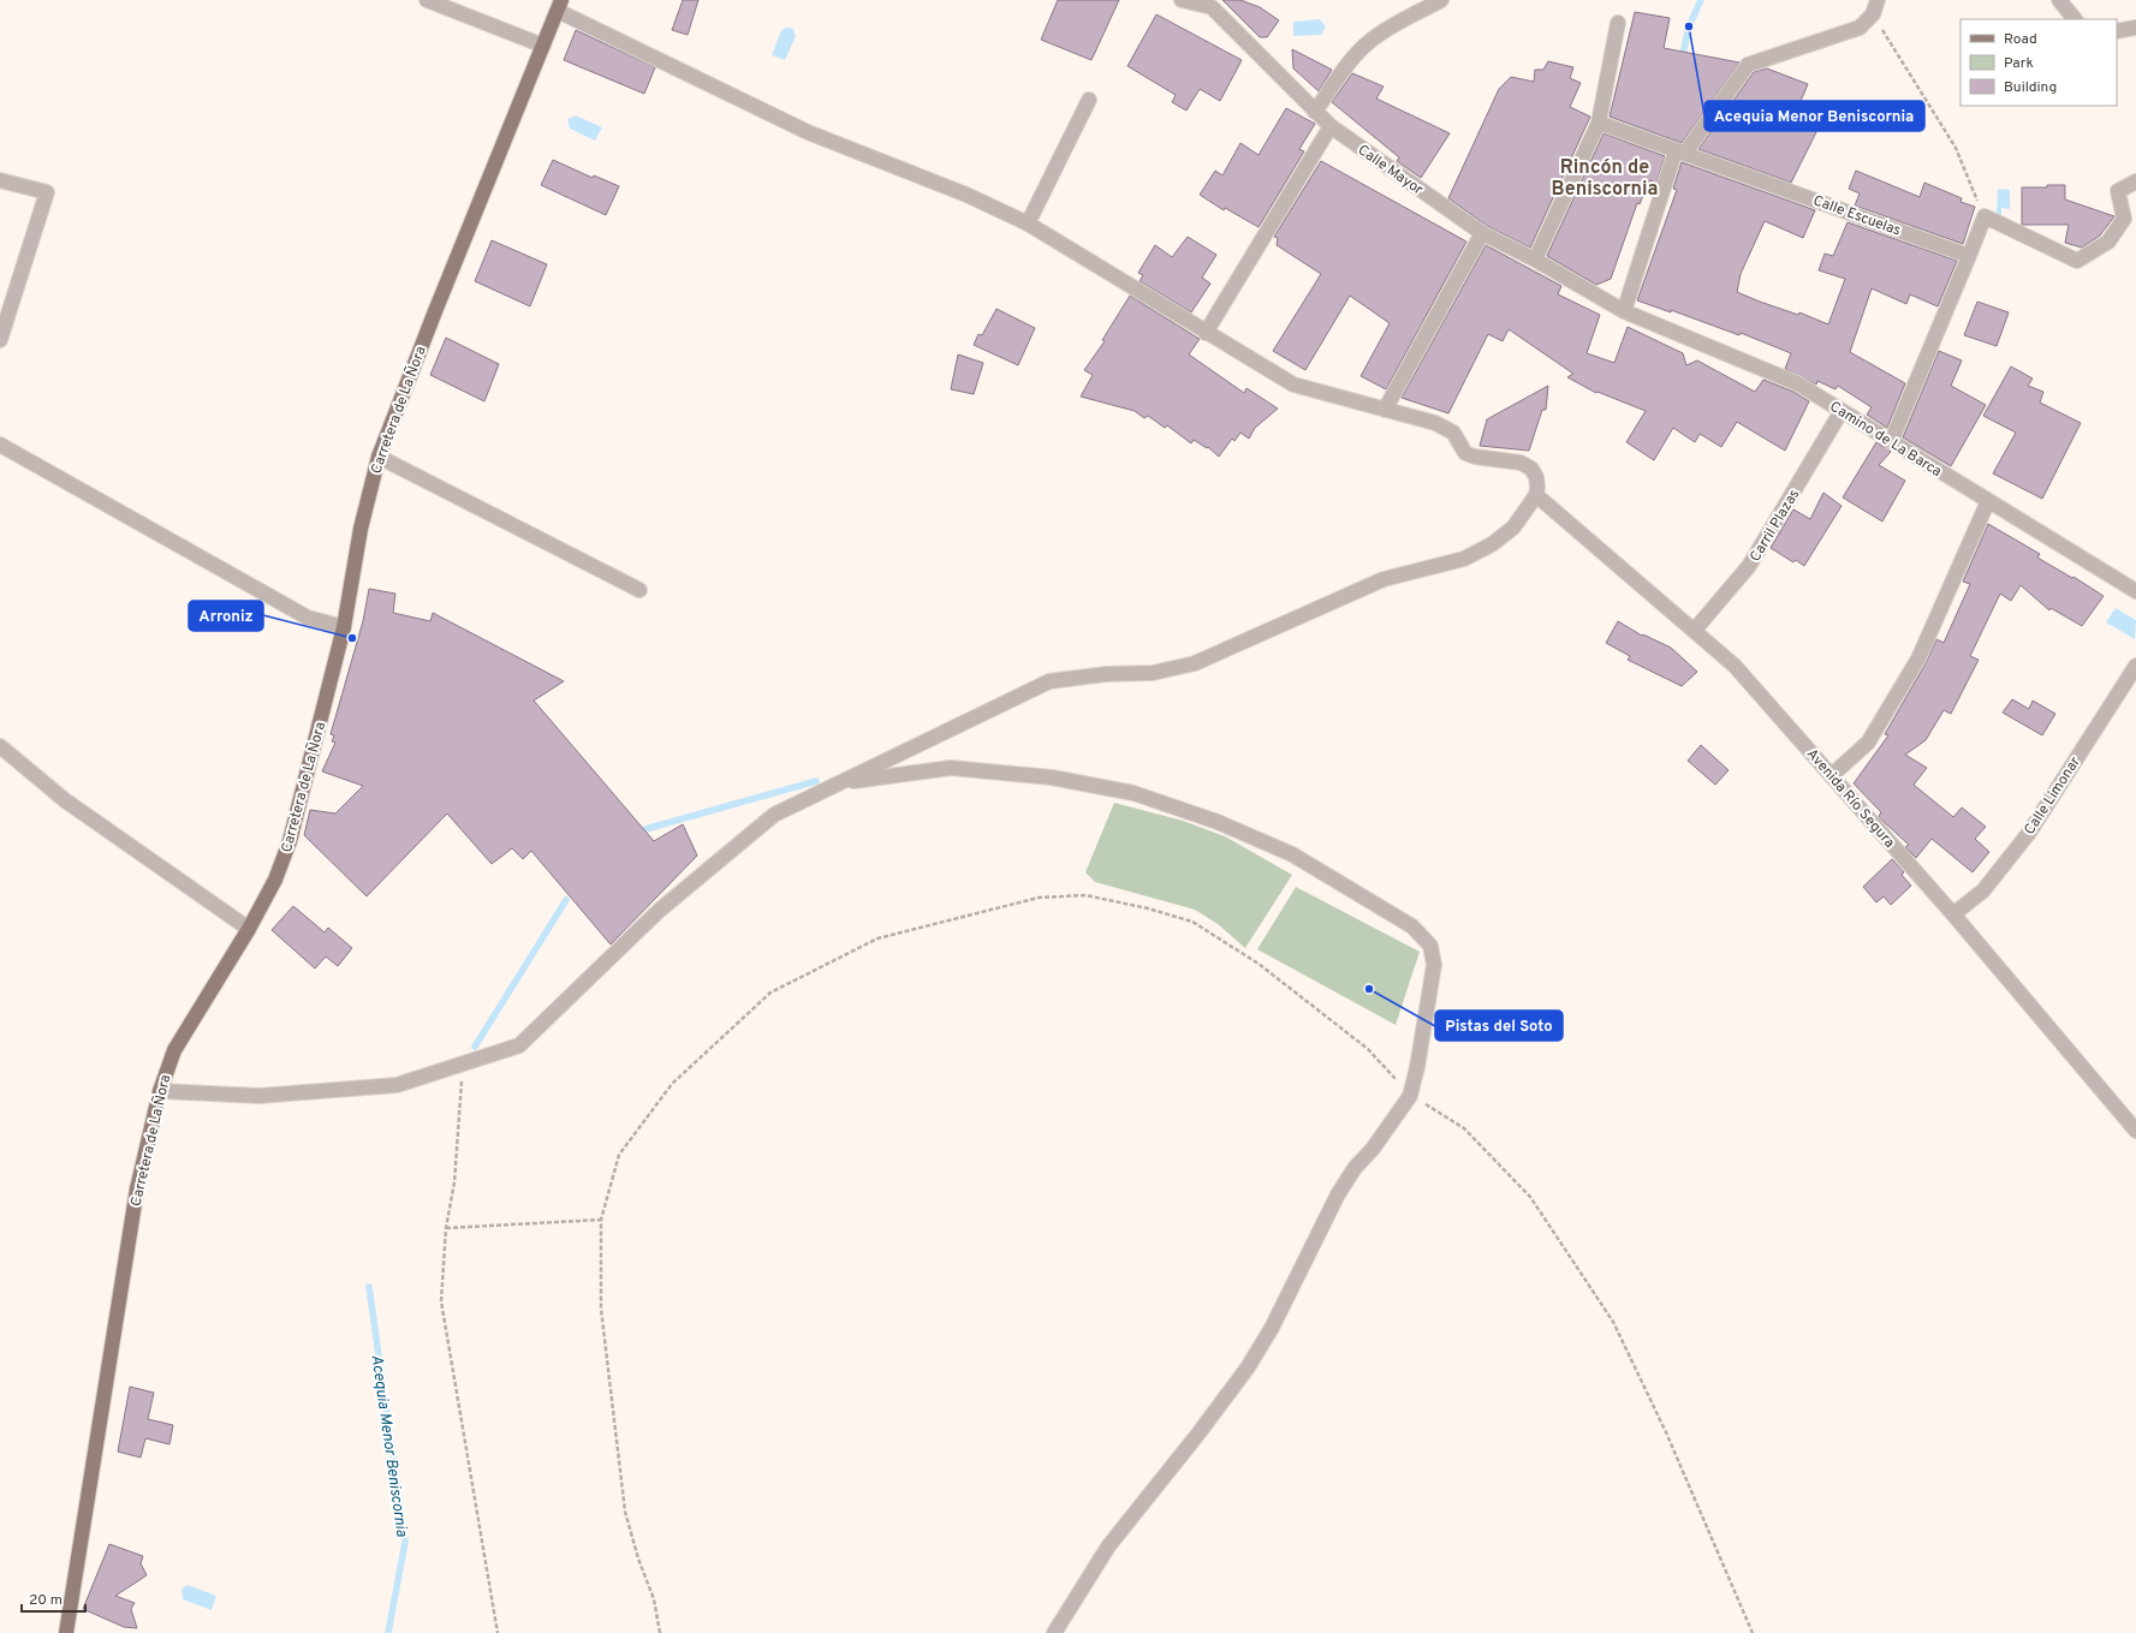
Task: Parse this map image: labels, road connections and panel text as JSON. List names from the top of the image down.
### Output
{
  "streets": {
    "main road": ["Carretera de La Ñora"],
    "street": [
      "Calle Mayor",
      "Calle Escuelas",
      "Camino de La Barca",
      "Carril Plazas",
      "Calle Limonar",
      "Avenida Río Segura"
    ]
  },
  "crossings": [
    ["Calle Mayor", "Camino de La Barca"],
    ["Camino de La Barca", "Carril Plazas"],
    ["Carril Plazas", "Avenida Río Segura"],
    ["Calle Limonar", "Avenida Río Segura"]
  ],
  "districts": ["Rincón de Beniscornia"],
  "water": ["Acequia Menor Beniscornia"],
  "places": ["Acequia Menor Beniscornia", "Arroniz", "Pistas del Soto"],
  "legend": ["Road", "Park", "Building"],
  "scale_bar": "20 m"
}
